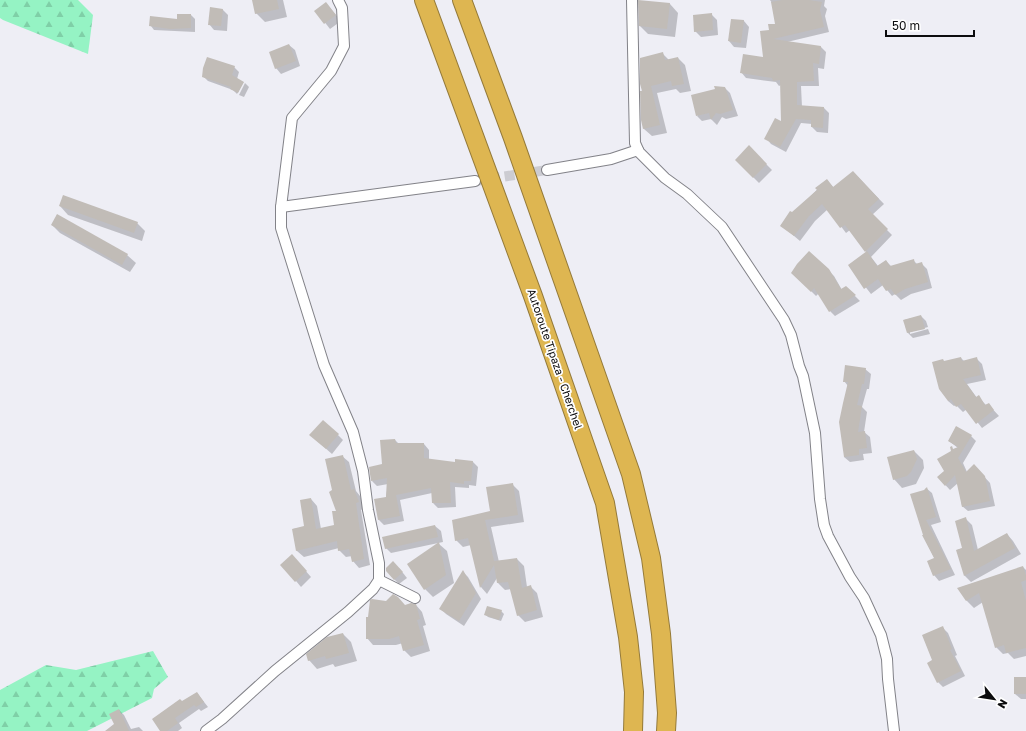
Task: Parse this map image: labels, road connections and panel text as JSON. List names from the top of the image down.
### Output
{
  "streets": {
    "highway": ["Autoroute Tipaza - Cherchel"]
  },
  "scale_bar": "50 m",
  "north": "bottom right"
}
